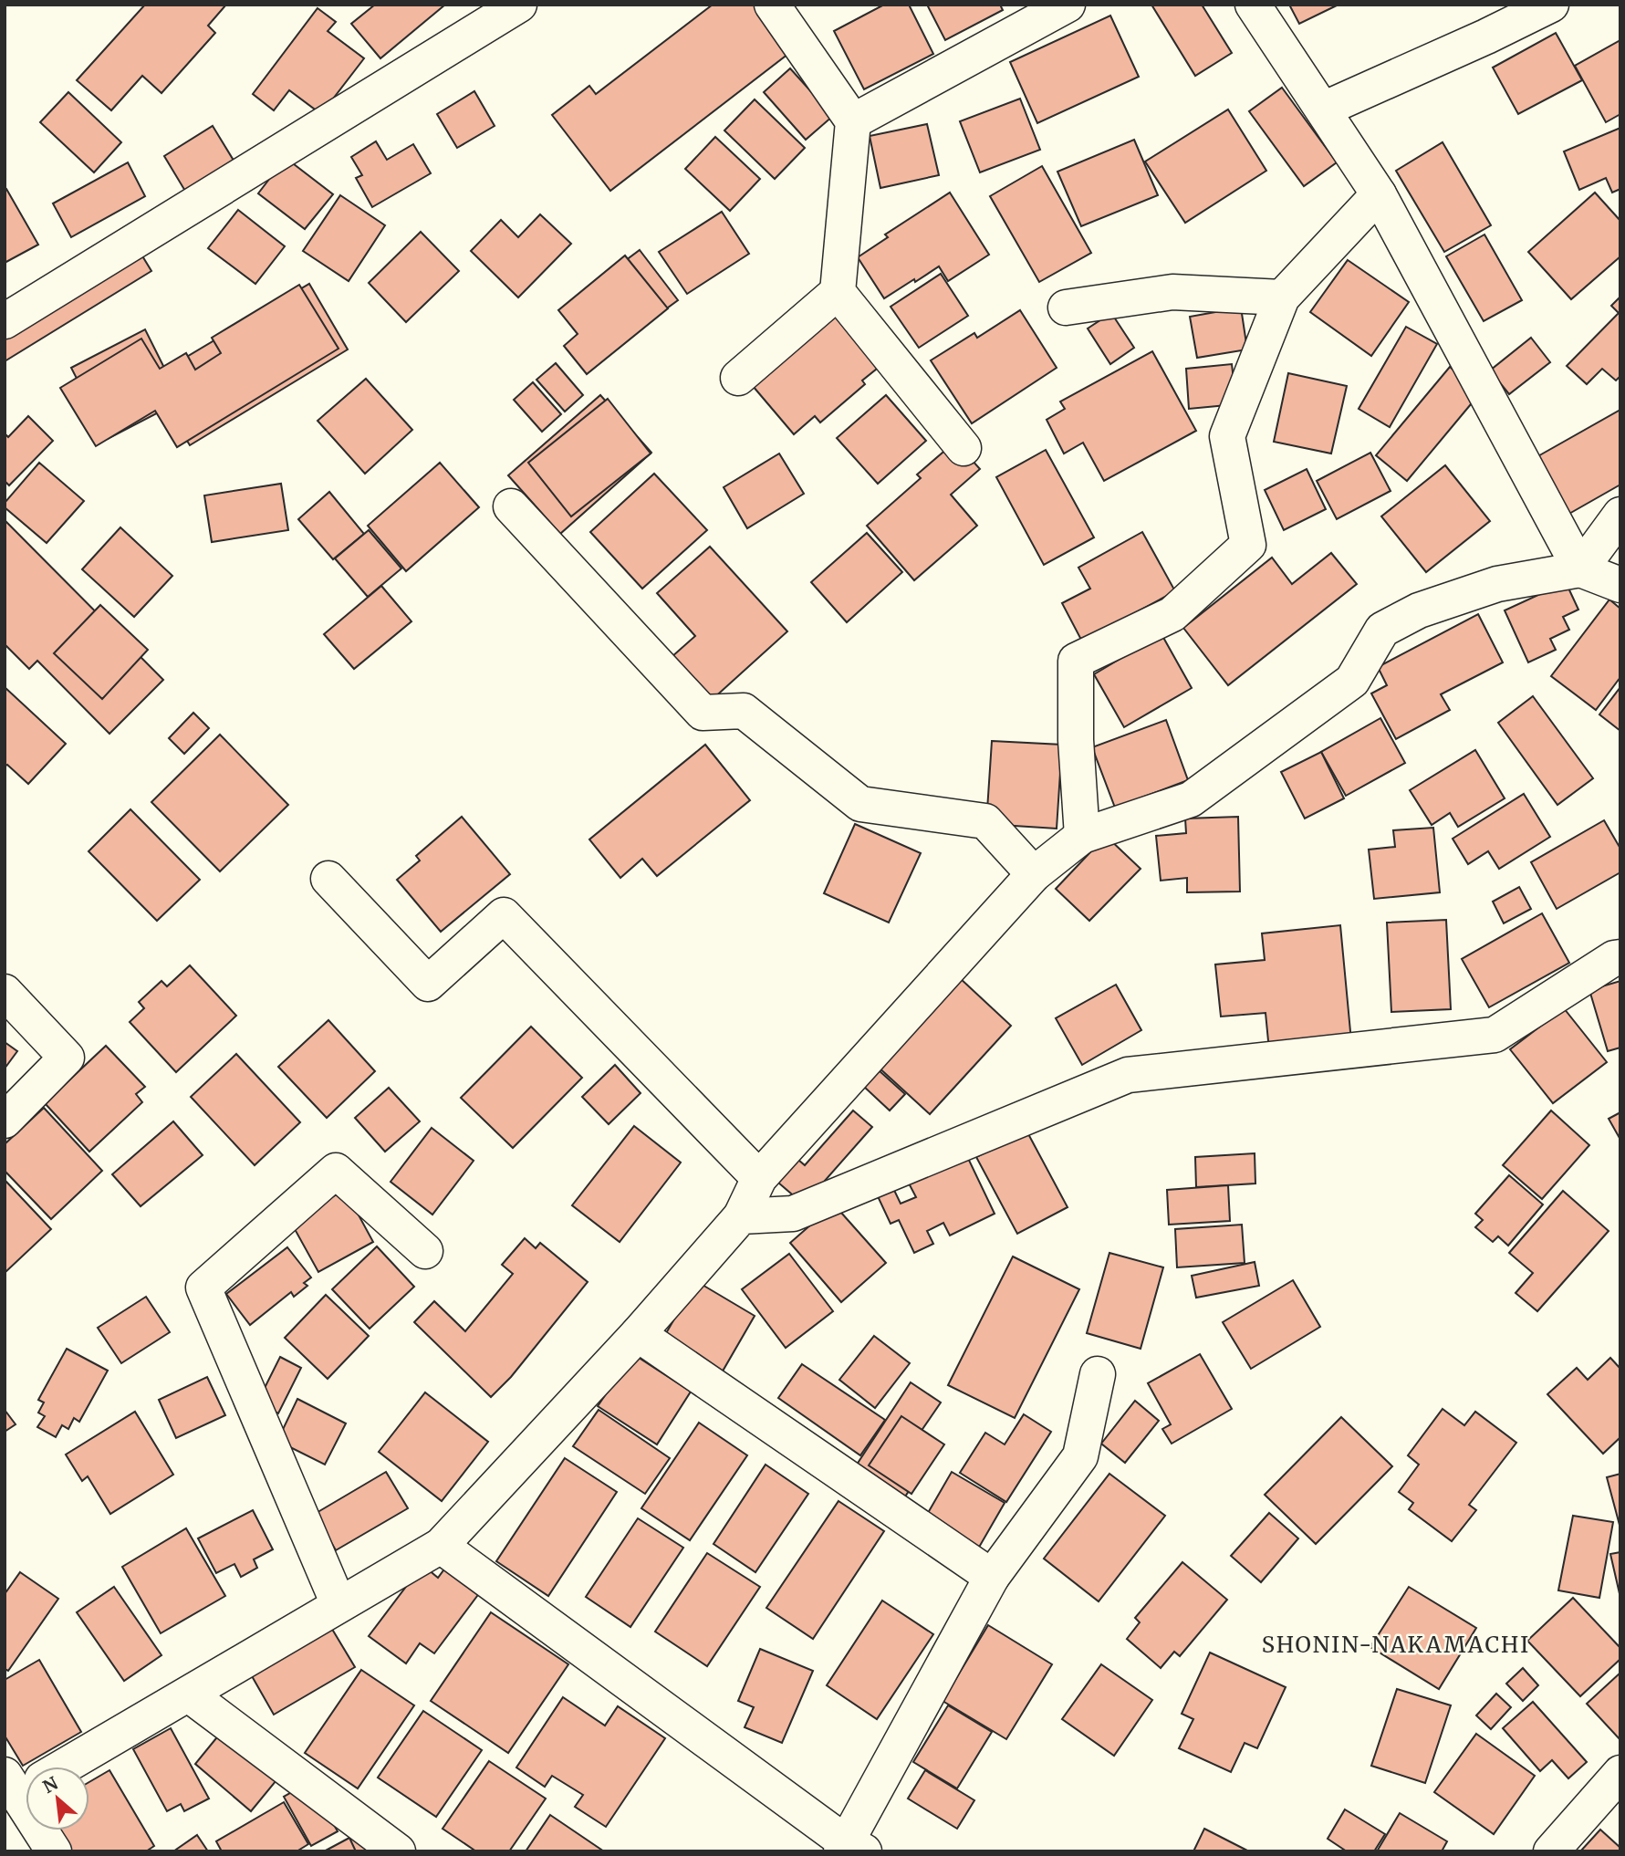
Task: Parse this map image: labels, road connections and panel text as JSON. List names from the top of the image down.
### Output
{
  "districts": ["SHONIN-NAKAMACHI"],
  "north": "top left"
}
